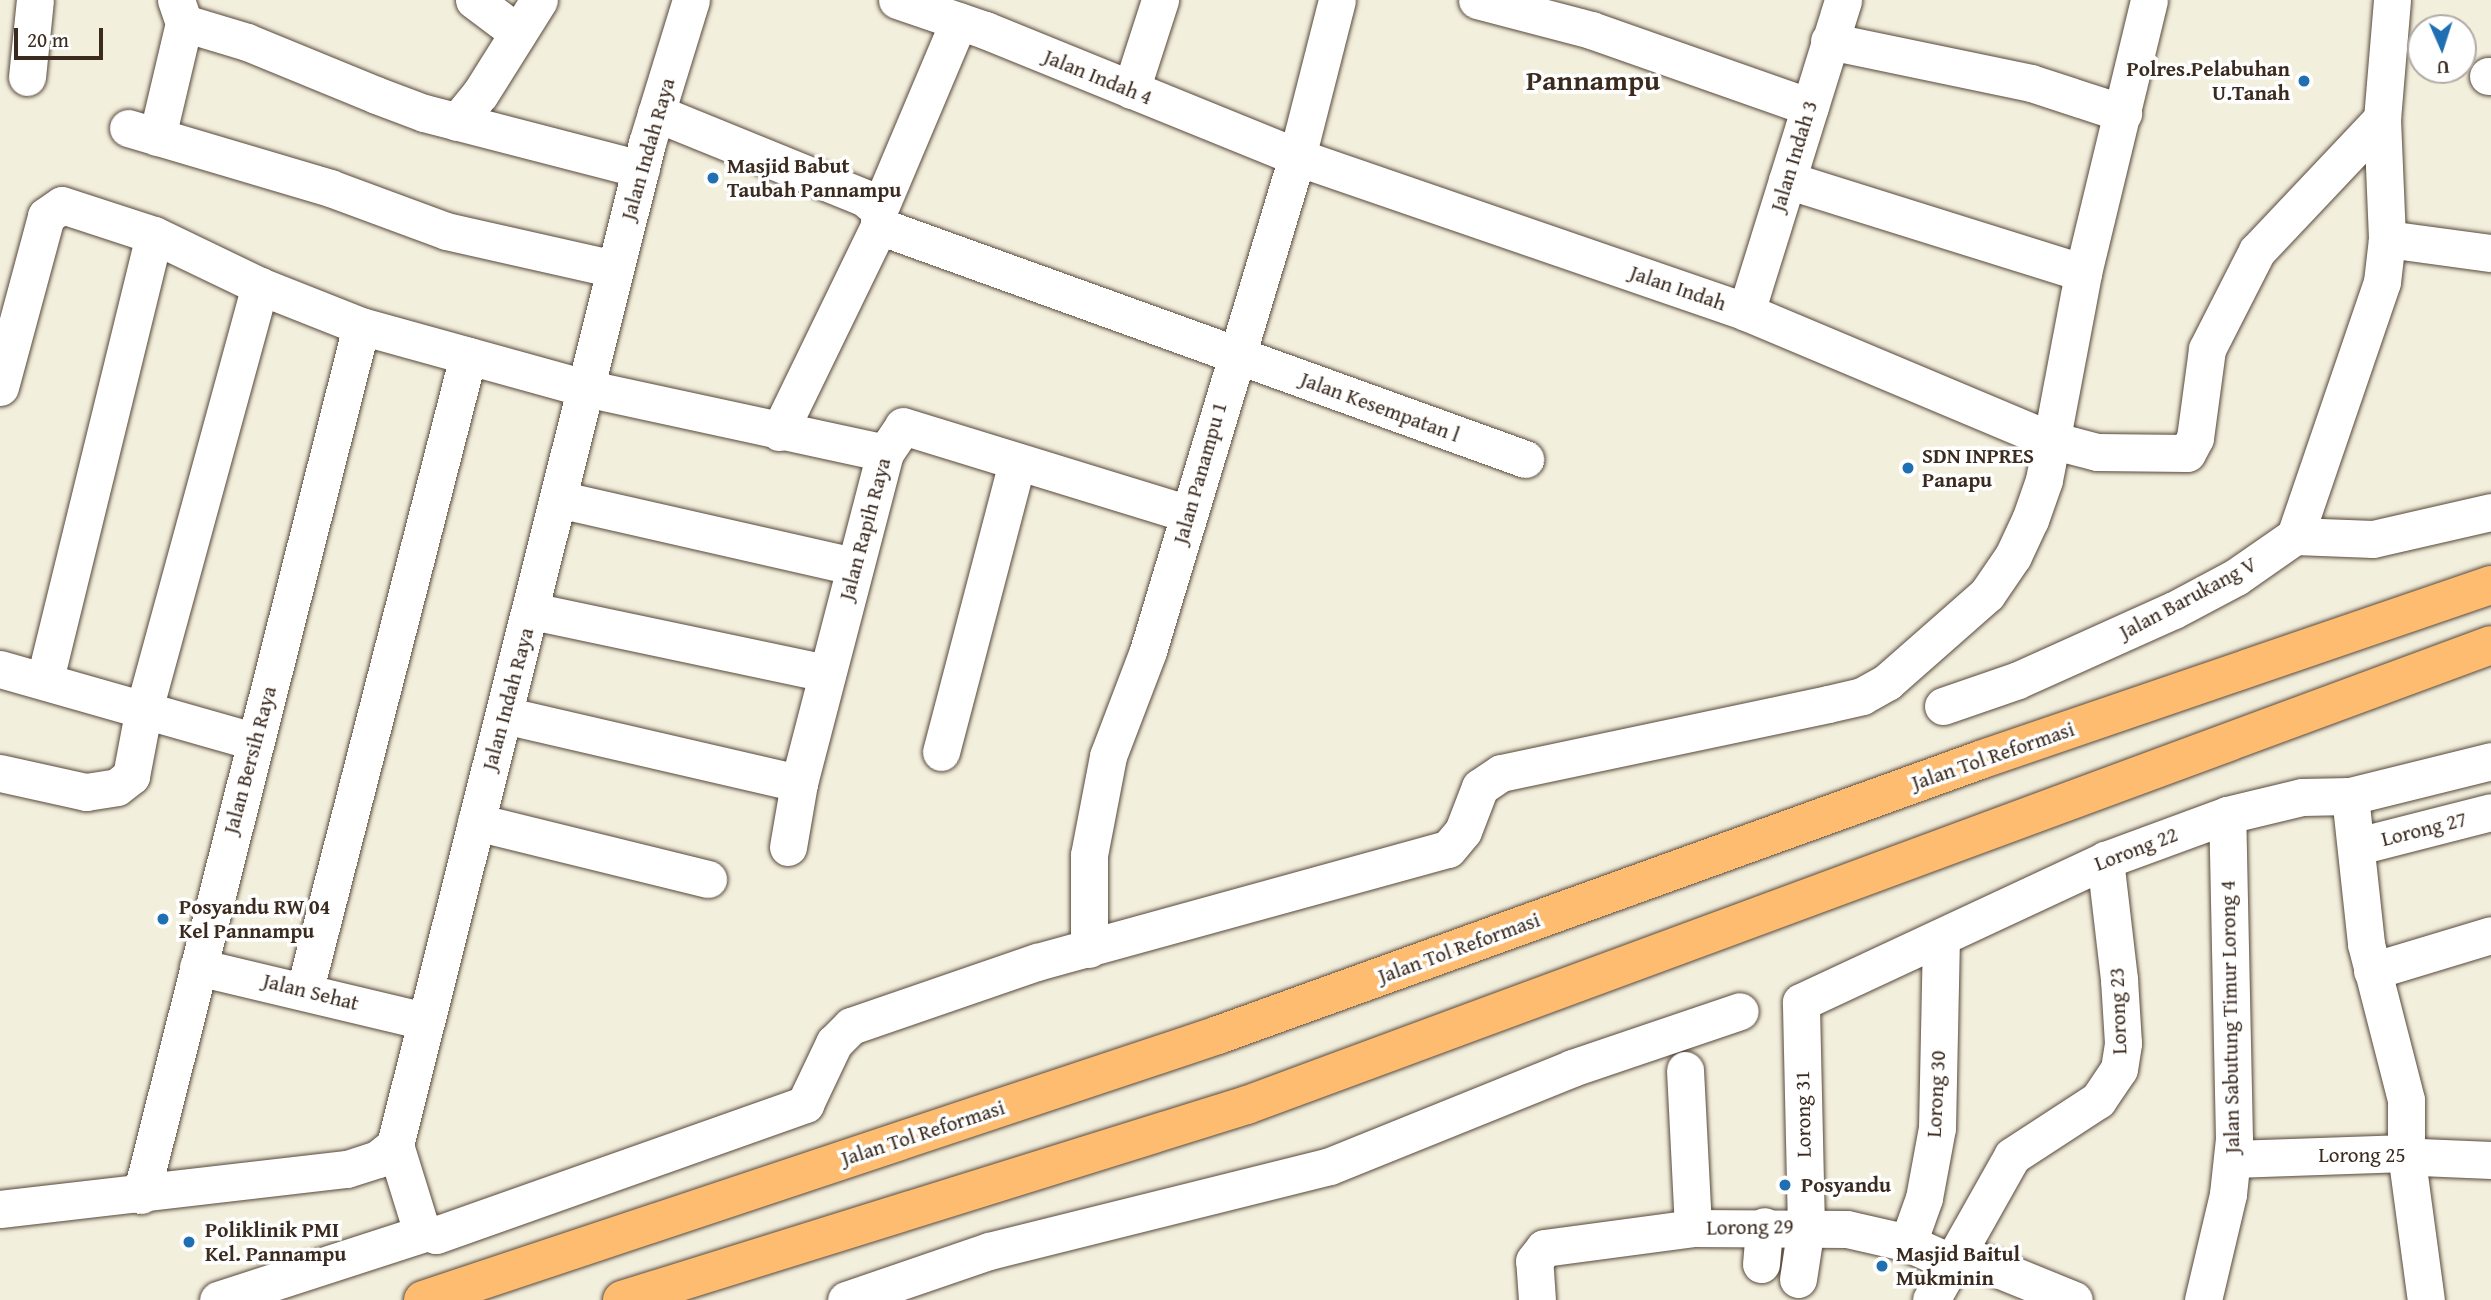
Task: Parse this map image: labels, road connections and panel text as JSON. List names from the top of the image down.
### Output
{
  "streets": {
    "highway": ["Jalan Tol Reformasi"],
    "street": [
      "Jalan Indah 4",
      "Jalan Indah Raya",
      "Jalan Indah 3",
      "Jalan Indah",
      "Jalan Kesempatan l",
      "Jalan Panampu 1",
      "Jalan Rapih Raya",
      "Jalan Barukang V",
      "Jalan Bersih Raya",
      "Lorong 27",
      "Lorong 22",
      "Jalan Sehat",
      "Lorong 23",
      "Jalan Sabutung Timur Lorong 4",
      "Lorong 30",
      "Lorong 31",
      "Lorong 25",
      "Lorong 29"
    ]
  },
  "crossings": [
    ["Jalan Indah 4", "Jalan Indah"],
    ["Jalan Indah 4", "Jalan Panampu 1"],
    ["Jalan Indah Raya", "Jalan Kesempatan l"],
    ["Jalan Indah Raya", "Jalan Sehat"],
    ["Jalan Indah 3", "Jalan Indah"],
    ["Jalan Indah", "Jalan Panampu 1"],
    ["Jalan Kesempatan l", "Jalan Panampu 1"],
    ["Jalan Panampu 1", "Jalan Rapih Raya"],
    ["Jalan Bersih Raya", "Jalan Sehat"],
    ["Lorong 22", "Lorong 23"],
    ["Lorong 22", "Jalan Sabutung Timur Lorong 4"],
    ["Lorong 22", "Lorong 30"],
    ["Lorong 22", "Lorong 31"],
    ["Lorong 23", "Lorong 29"],
    ["Jalan Sabutung Timur Lorong 4", "Lorong 25"],
    ["Lorong 30", "Lorong 29"],
    ["Lorong 31", "Lorong 29"]
  ],
  "districts": ["Pannampu"],
  "places": [
    "Polres.Pelabuhan U.Tanah",
    "Masjid Babut Taubah Pannampu",
    "SDN INPRES Panapu",
    "Posyandu RW 04 Kel Pannampu",
    "Posyandu",
    "Poliklinik PMI Kel. Pannampu",
    "Masjid Baitul Mukminin"
  ],
  "scale_bar": "20 m",
  "north": "bottom"
}
